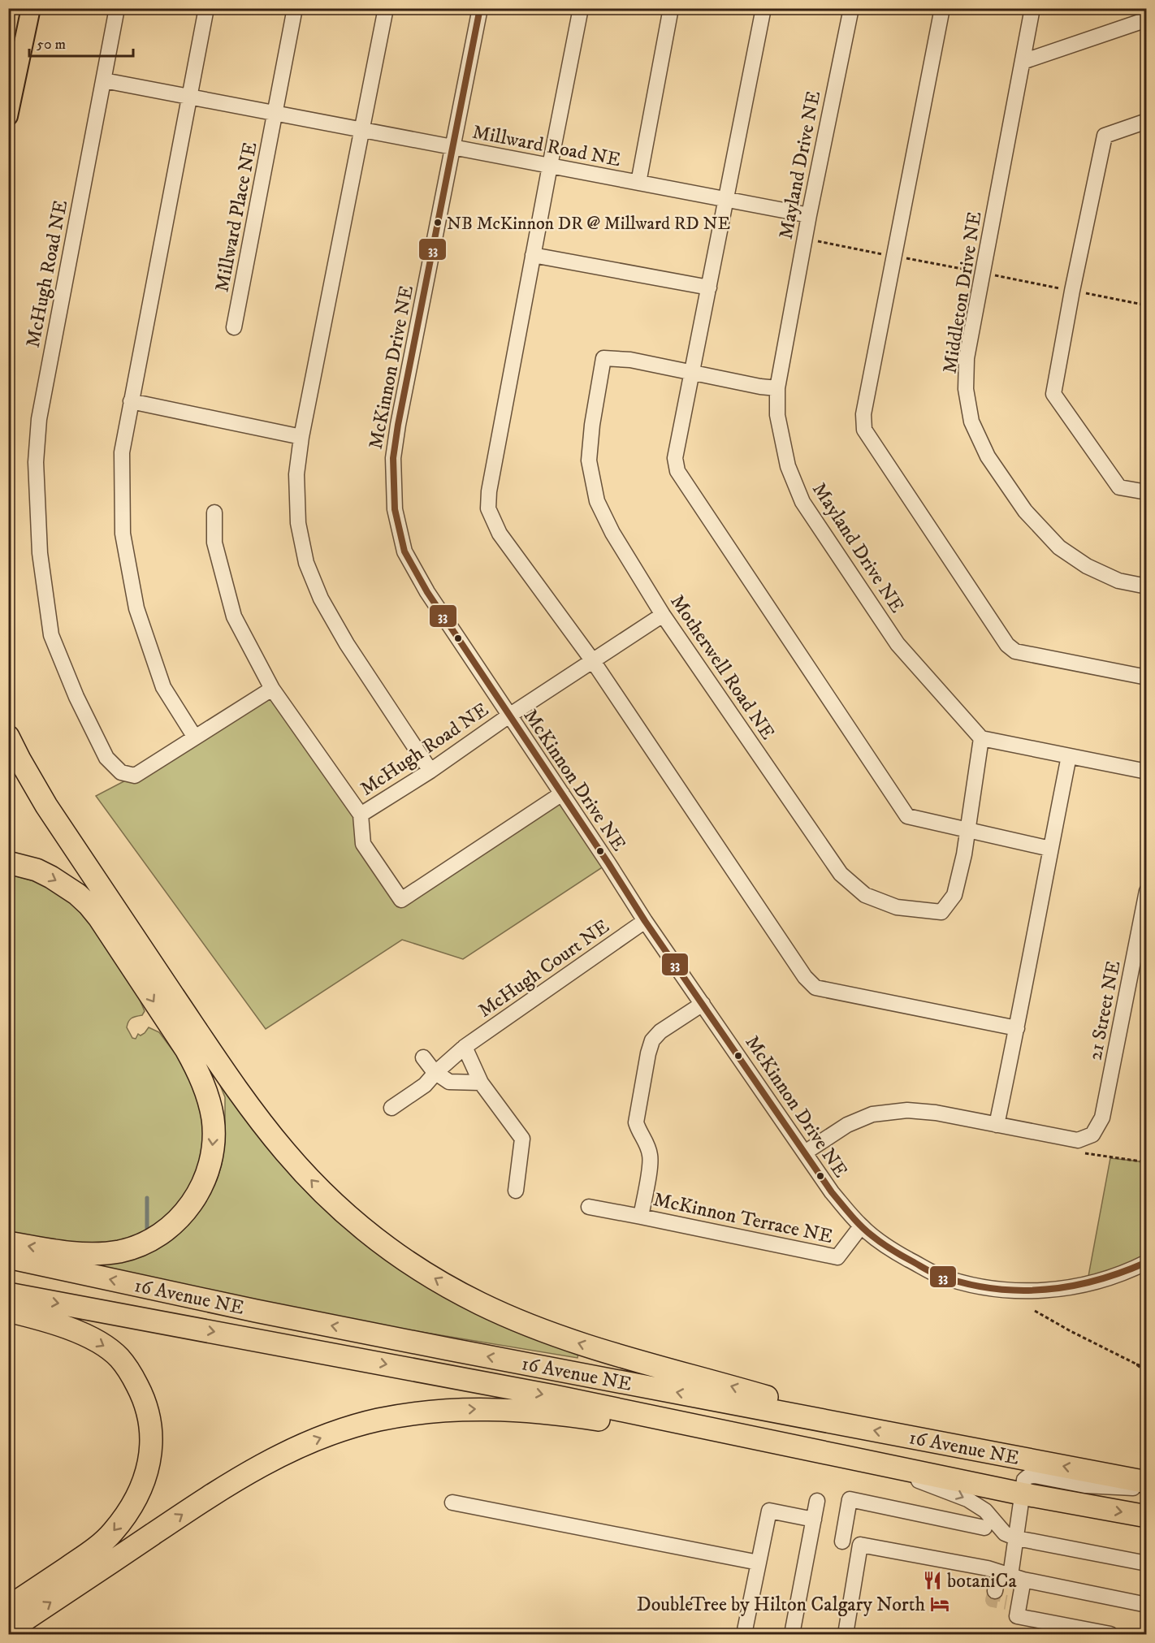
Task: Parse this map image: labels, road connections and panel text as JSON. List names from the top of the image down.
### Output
{
  "streets": {
    "highway": ["16 Avenue NE"],
    "street": [
      "Millward Road NE",
      "Mayland Drive NE",
      "Millward Place NE",
      "McHugh Road NE",
      "Middleton Drive NE",
      "McKinnon Drive NE",
      "Motherwell Road NE",
      "McHugh Court NE",
      "21 Street NE",
      "McKinnon Terrace NE"
    ]
  },
  "crossings": [
    ["Millward Road NE", "Mayland Drive NE"],
    ["Millward Road NE", "Millward Place NE"],
    ["Millward Road NE", "McHugh Road NE"],
    ["Millward Road NE", "McKinnon Drive NE"],
    ["Mayland Drive NE", "Motherwell Road NE"],
    ["McHugh Road NE", "McKinnon Drive NE"],
    ["McHugh Road NE", "Motherwell Road NE"],
    ["McKinnon Drive NE", "McHugh Court NE"],
    ["McKinnon Drive NE", "McKinnon Terrace NE"]
  ],
  "places": {
    "other": ["NB McKinnon DR @ Millward RD NE"],
    "restaurant": ["botaniCa"],
    "hotel": ["DoubleTree by Hilton Calgary North"]
  },
  "lines": ["transit line 33"],
  "scale_bar": "50 m"
}
